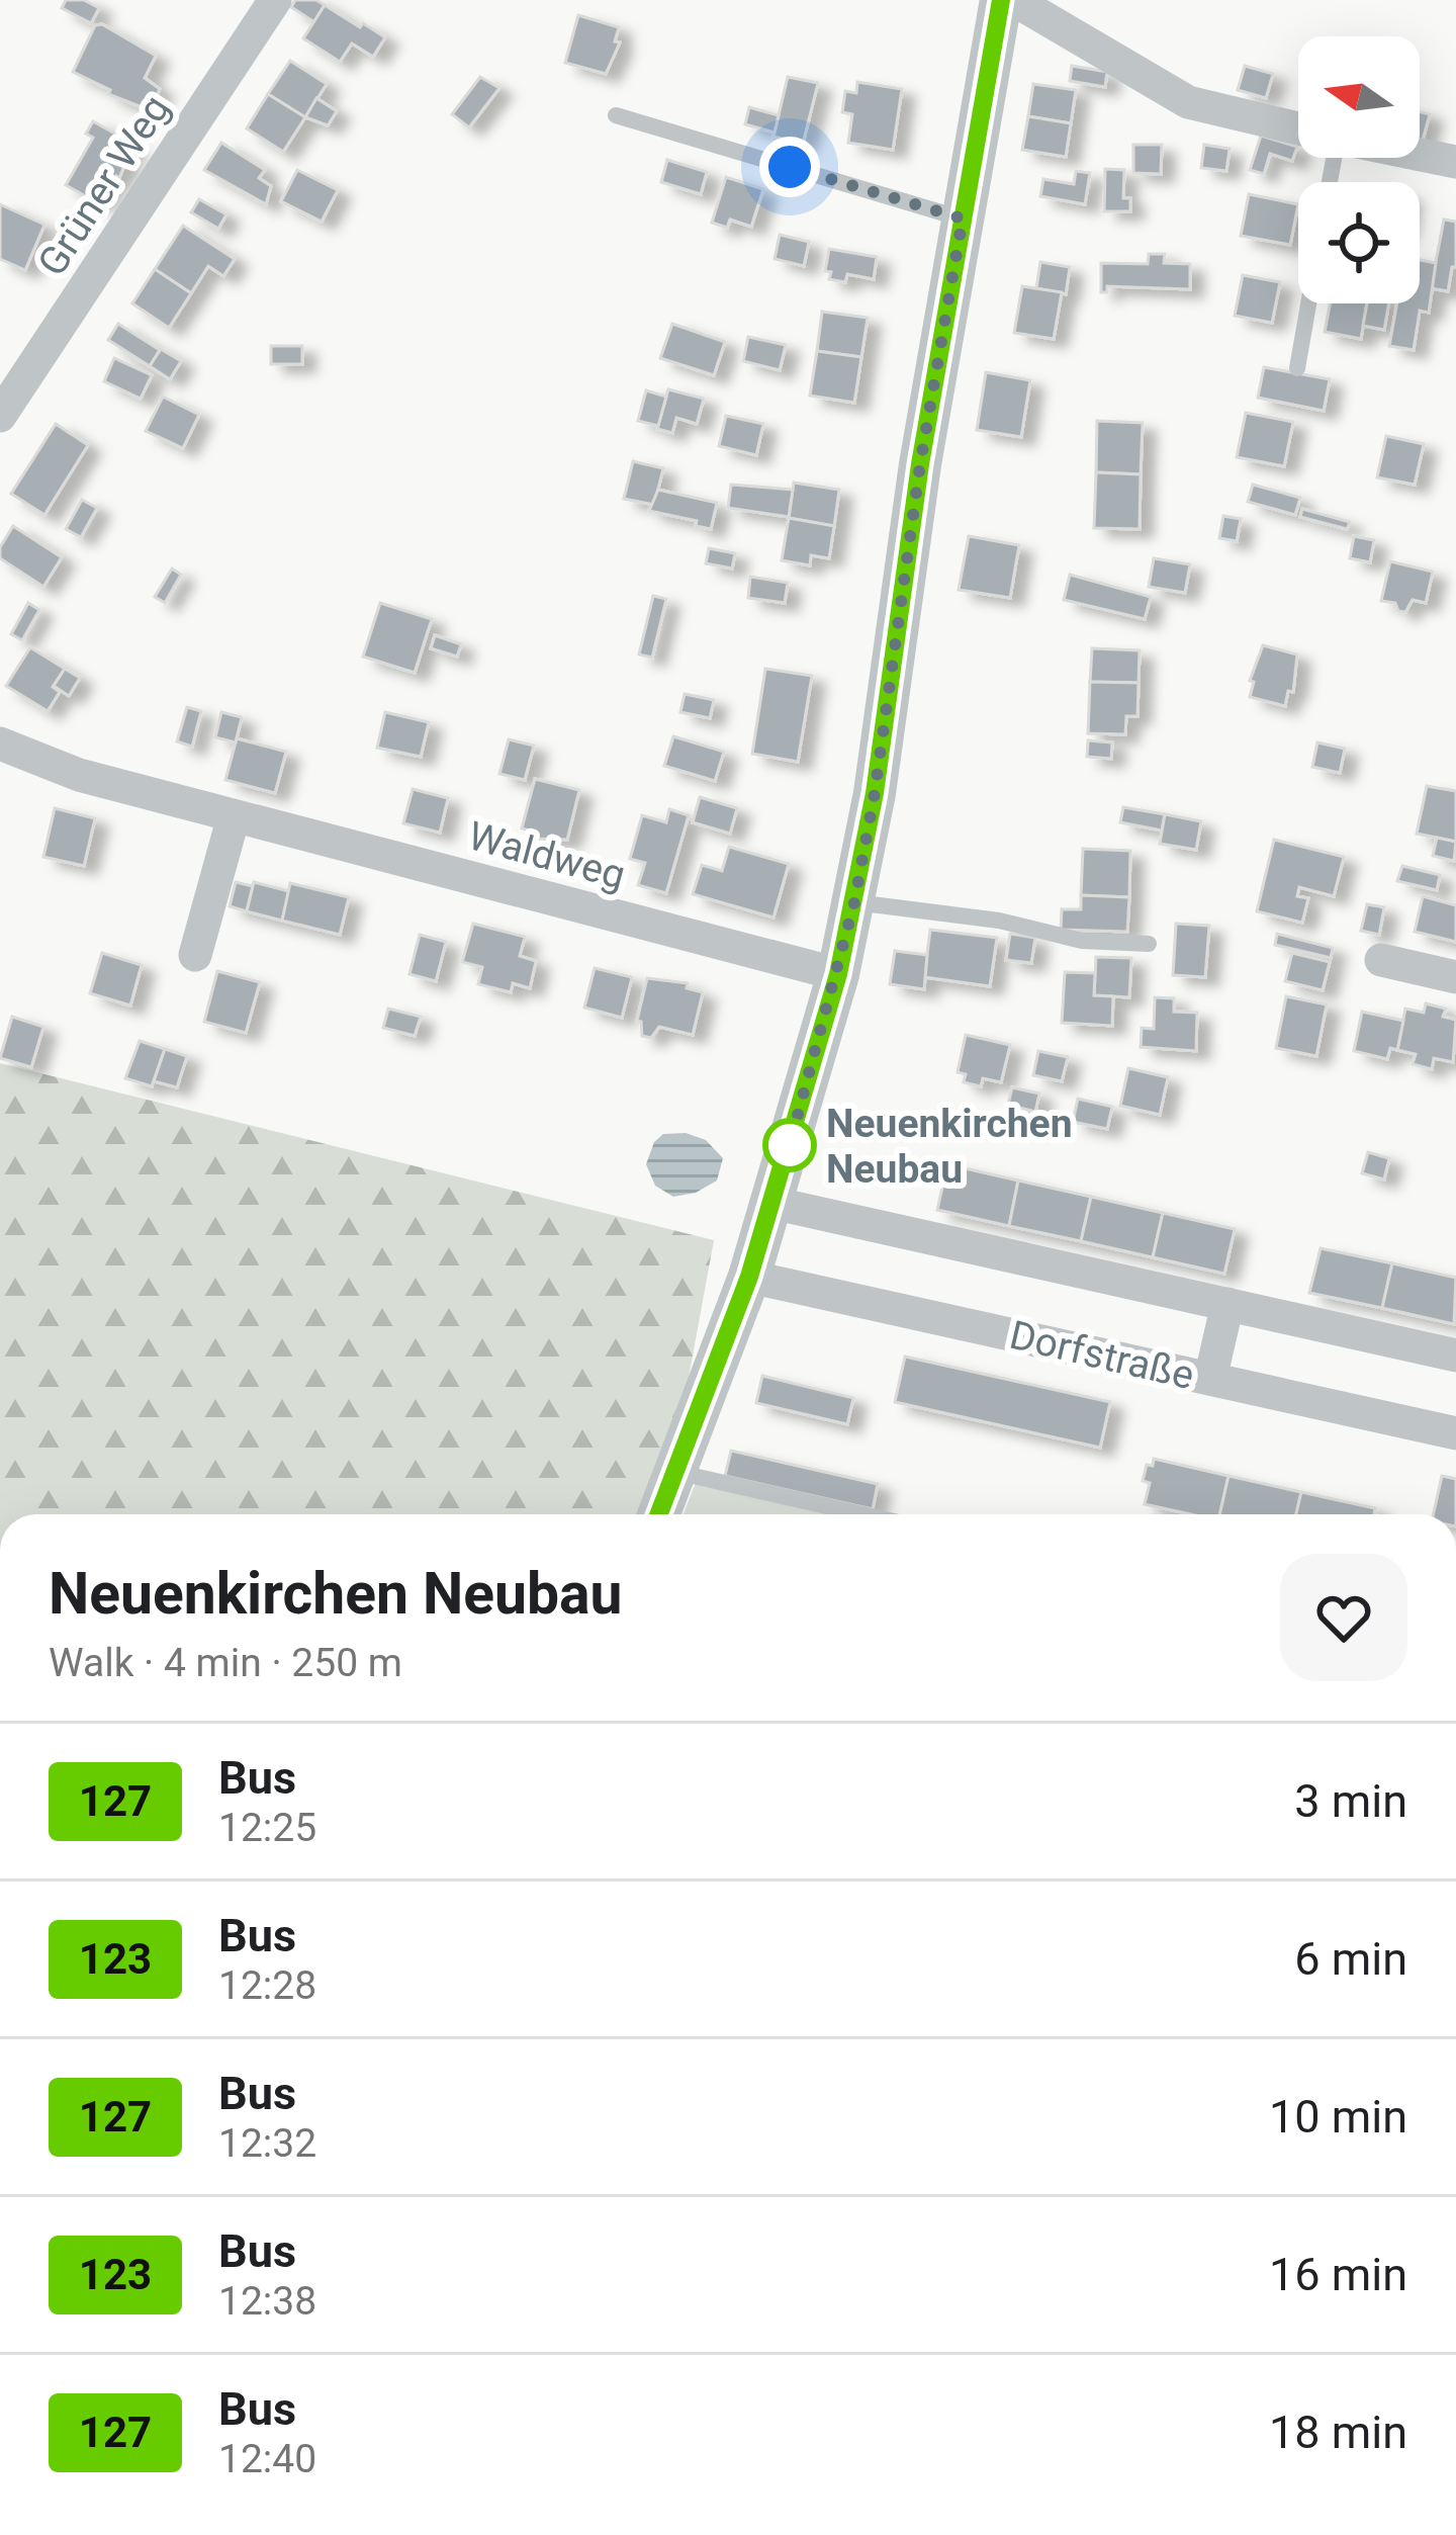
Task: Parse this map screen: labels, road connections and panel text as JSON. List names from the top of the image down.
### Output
{
  "streets": {
    "street": ["Grüner Weg", "Waldweg", "Dorfstraße"]
  },
  "places": ["Neuenkirchen Neubau"],
  "lines": ["bus line 127"],
  "north": "left",
  "page": {
    "heading": ["Neuenkirchen Neubau", "Walk · 4 min · 250 m"],
    "list": [
      {
        "mark": "127",
        "name": "Bus",
        "note": "12:25",
        "value": "3 min"
      },
      {
        "mark": "123",
        "name": "Bus",
        "note": "12:28",
        "value": "6 min"
      },
      {
        "mark": "127",
        "name": "Bus",
        "note": "12:32",
        "value": "10 min"
      },
      {
        "mark": "123",
        "name": "Bus",
        "note": "12:38",
        "value": "16 min"
      },
      {
        "mark": "127",
        "name": "Bus",
        "note": "12:40",
        "value": "18 min"
      }
    ]
  }
}
